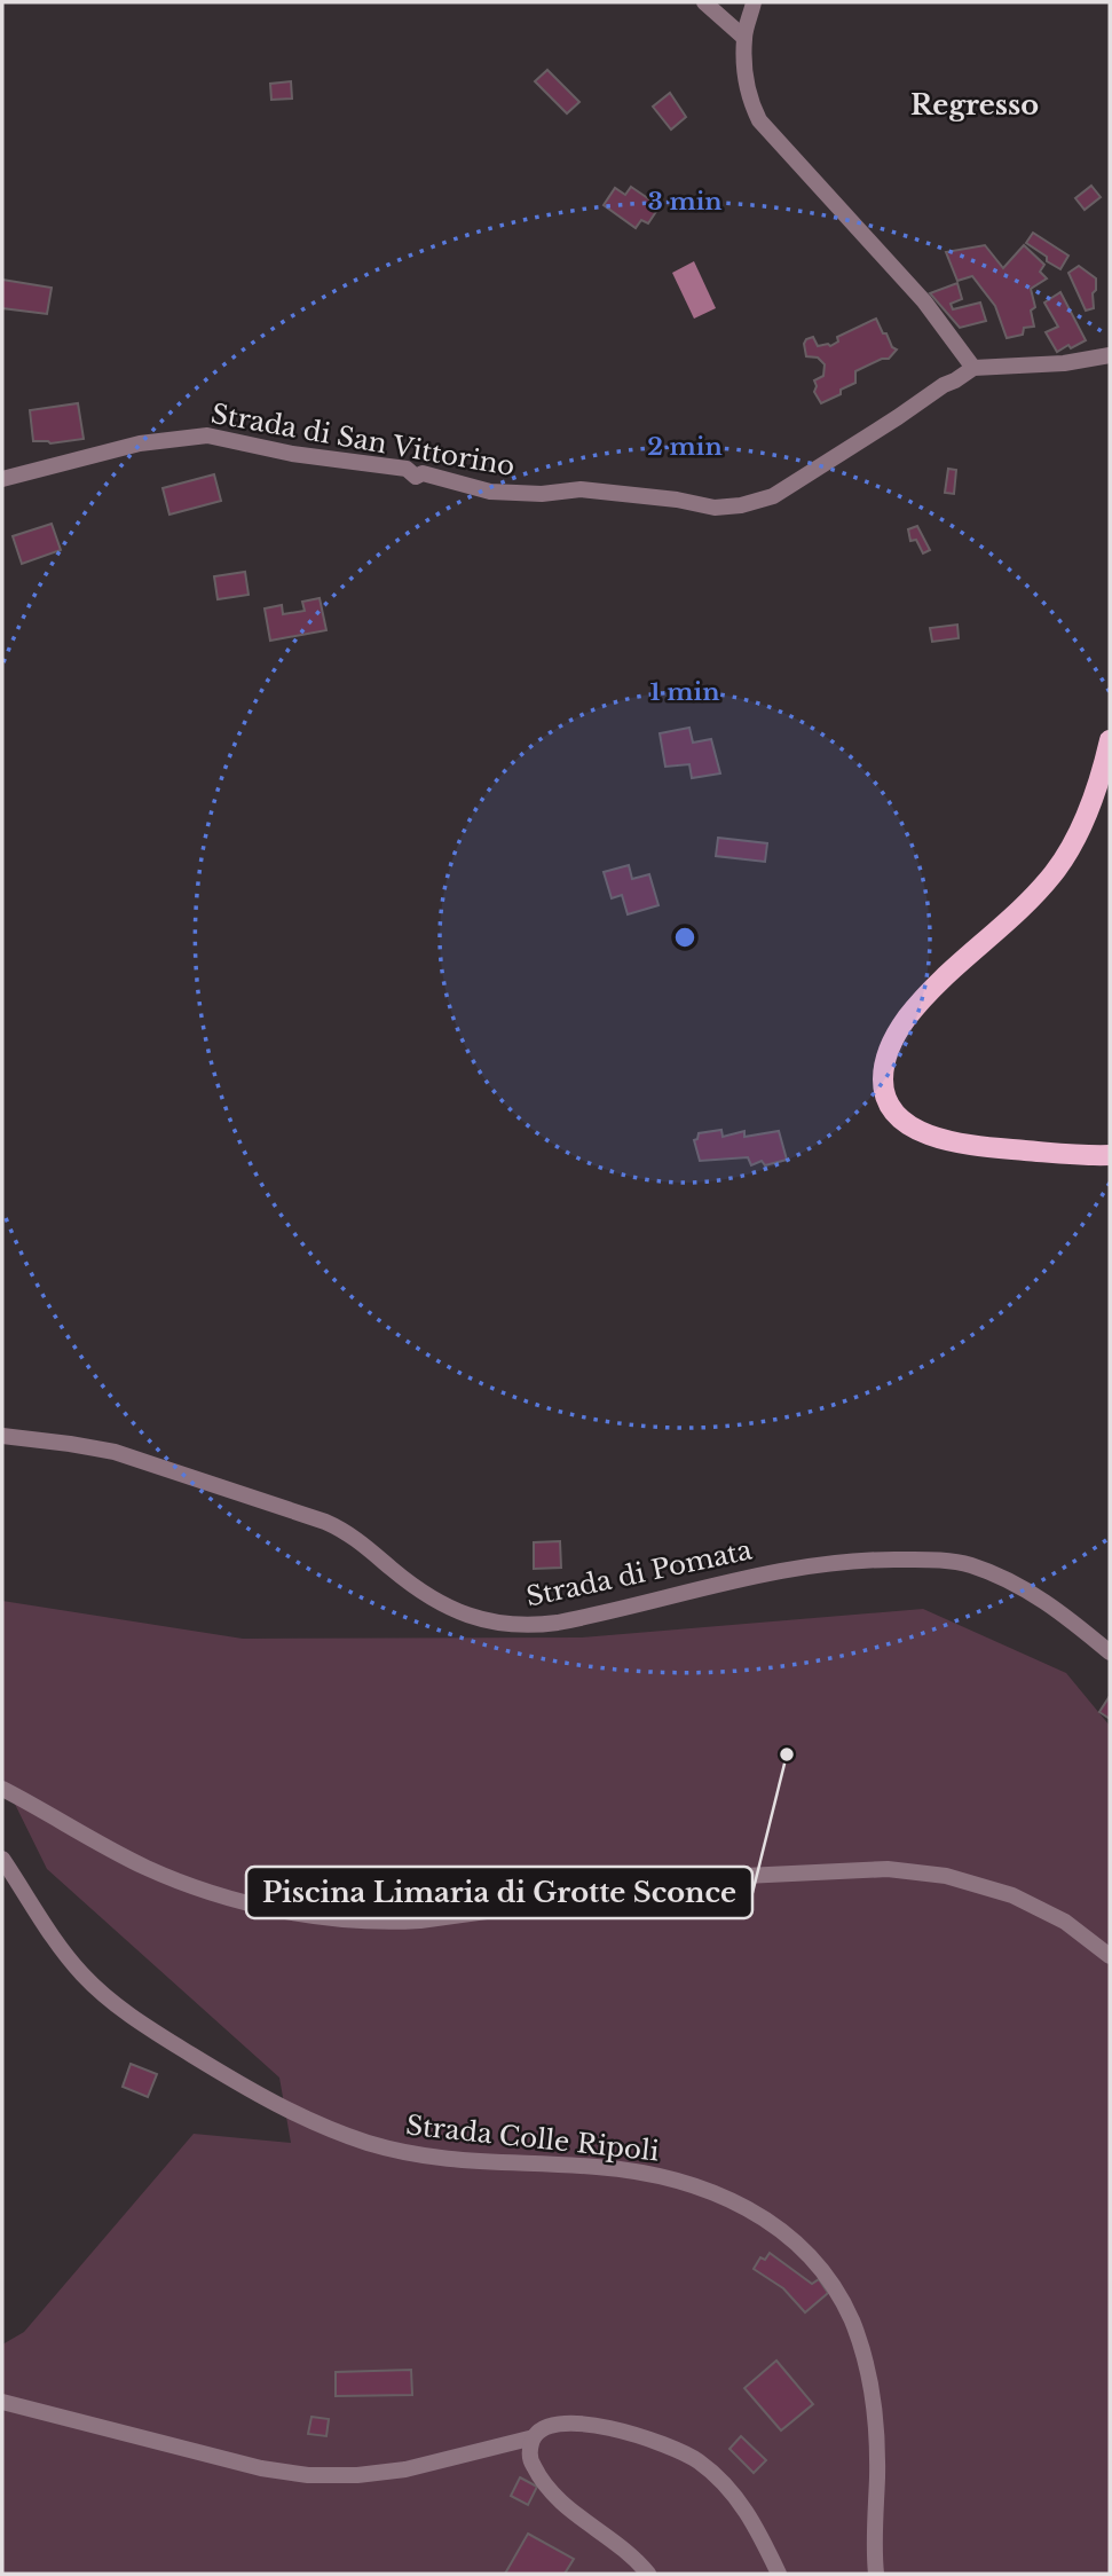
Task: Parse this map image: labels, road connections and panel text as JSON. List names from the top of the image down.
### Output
{
  "streets": {
    "street": ["Strada di San Vittorino", "Strada di Pomata", "Strada Colle Ripoli"]
  },
  "districts": ["Regresso"],
  "places": ["Piscina Limaria di Grotte Sconce"],
  "rings": ["3 min", "2 min", "1 min"]
}
